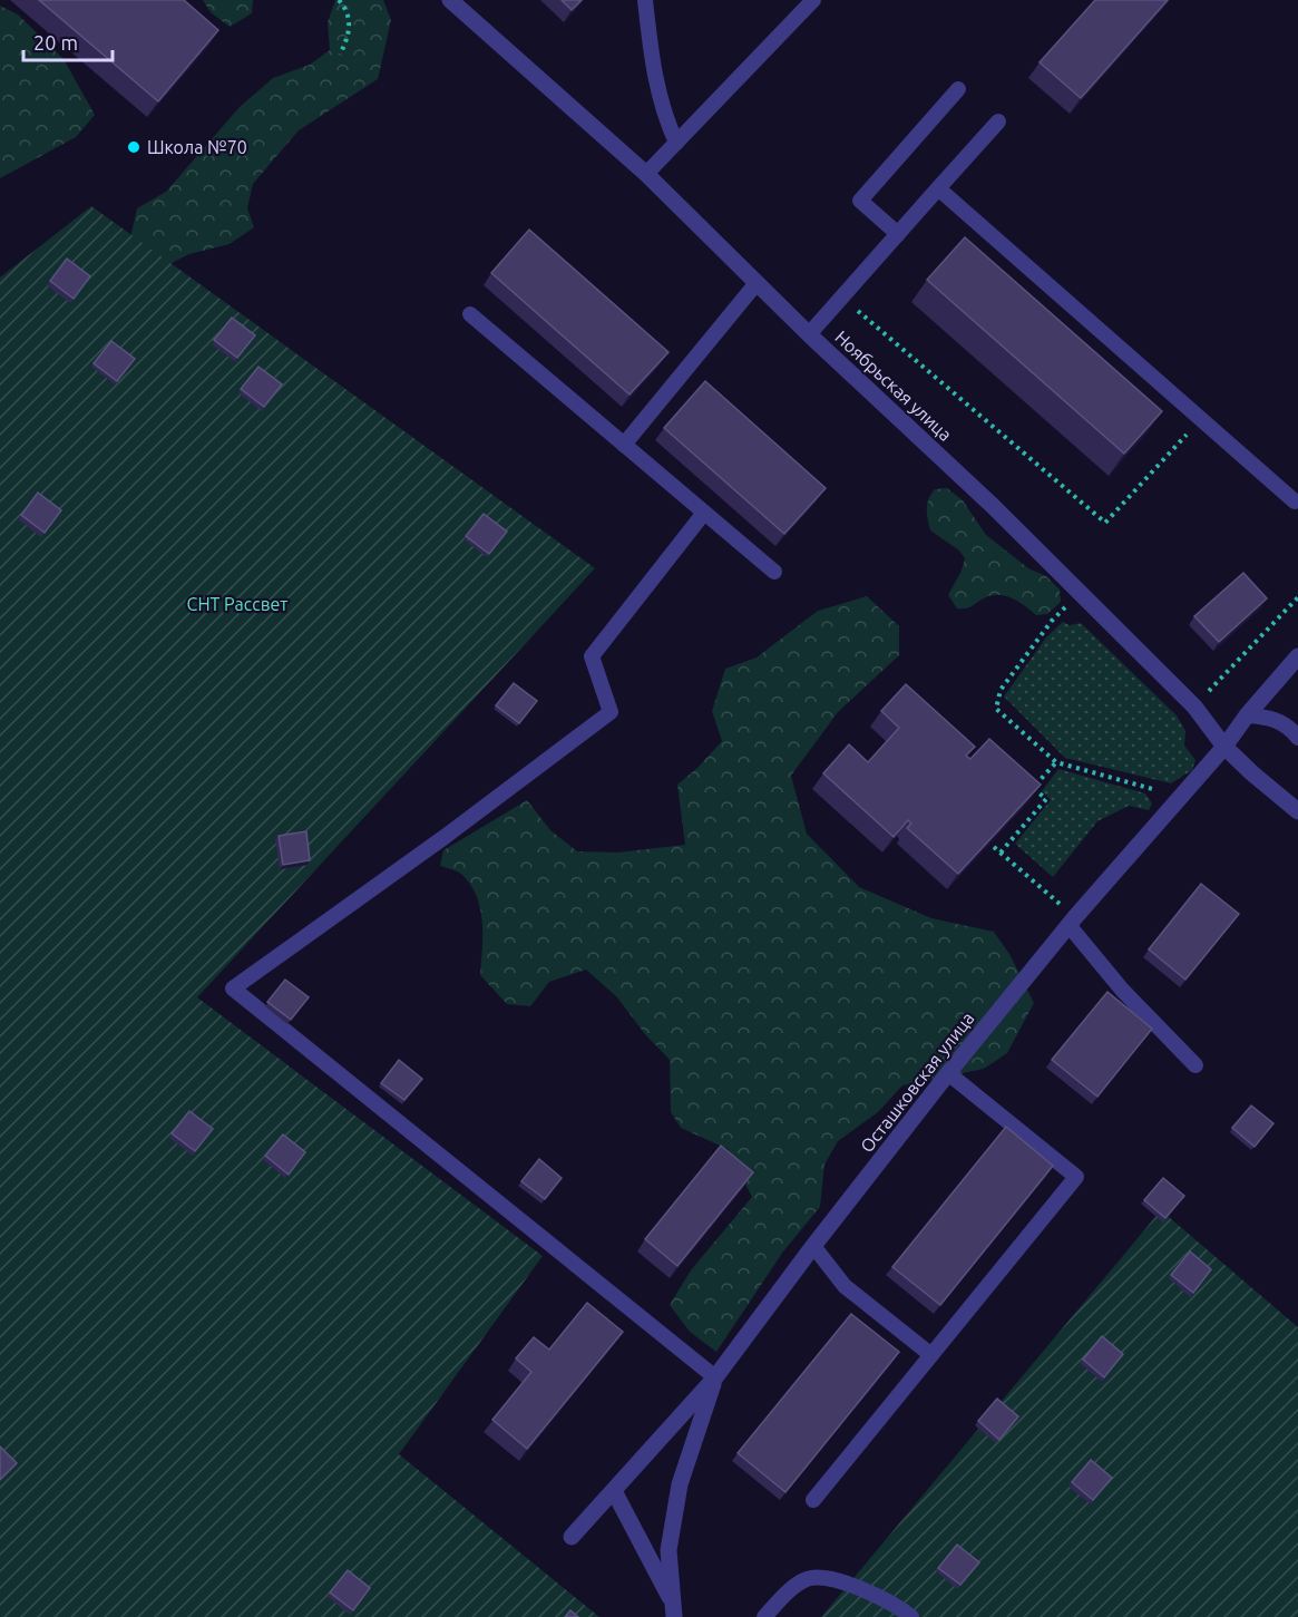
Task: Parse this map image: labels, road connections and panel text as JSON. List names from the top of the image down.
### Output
{
  "streets": {
    "street": ["Ноябрьская улица", "Осташковская улица"]
  },
  "crossings": [
    ["Ноябрьская улица", "Осташковская улица"]
  ],
  "parks": ["СНТ Рассвет"],
  "places": ["Школа №70"],
  "scale_bar": "20 m"
}
